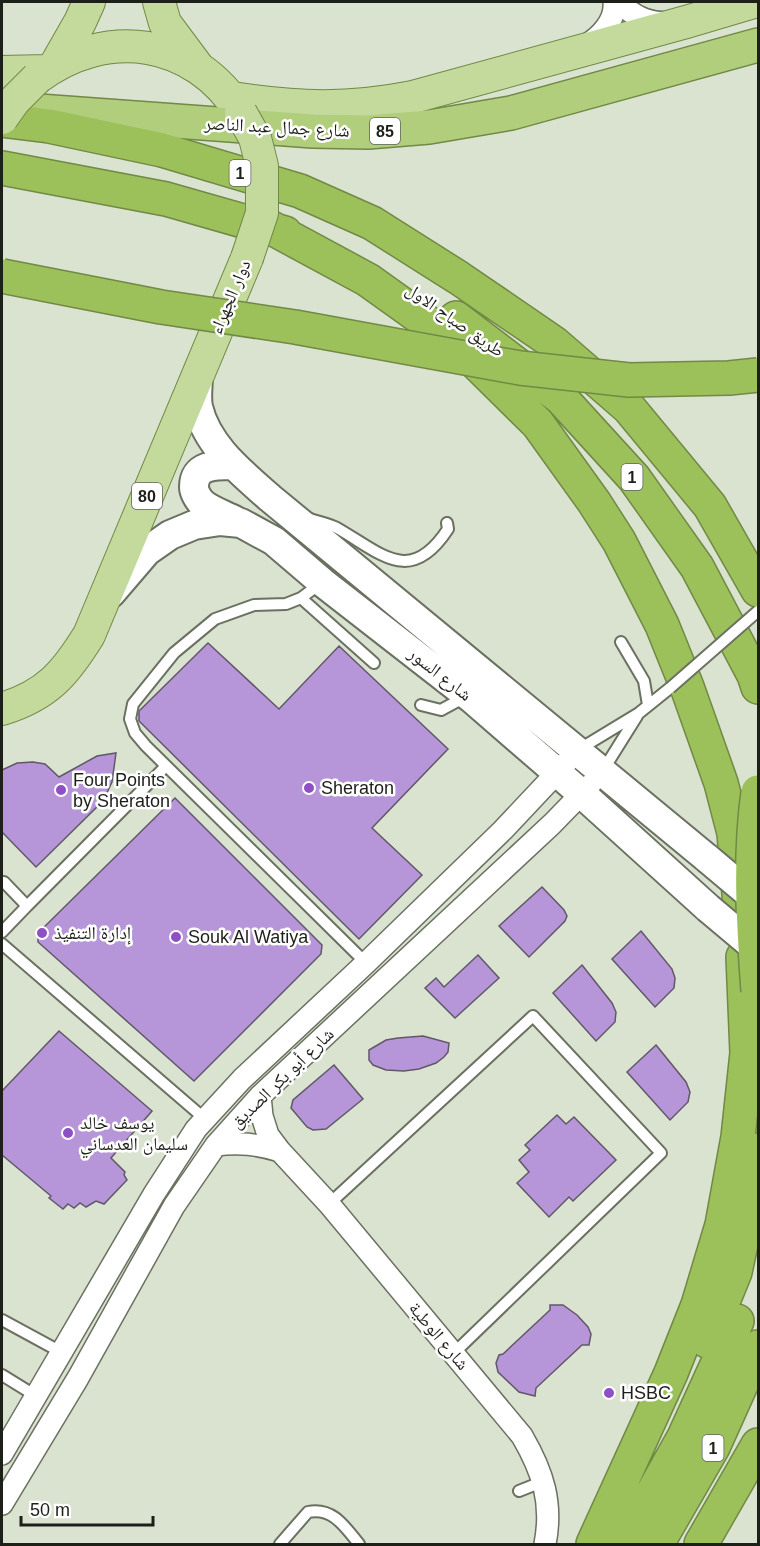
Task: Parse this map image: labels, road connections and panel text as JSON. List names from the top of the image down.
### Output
{
  "streets": {
    "highway": [
      "شارع جمال عبد الناصر",
      "85",
      "1",
      "طريق صباح الاول"
    ],
    "main road": ["دوار الجهراء", "80", "شارع السور"],
    "street": ["شارع أبو بكر الصديق", "شارع الوطية"]
  },
  "crossings": [
    ["شارع جمال عبد الناصر", "دوار الجهراء"],
    ["دوار الجهراء", "طريق صباح الاول"],
    ["دوار الجهراء", "80"],
    ["دوار الجهراء", "شارع السور"],
    ["شارع السور", "شارع أبو بكر الصديق"],
    ["شارع أبو بكر الصديق", "شارع الوطية"]
  ],
  "places": [
    "Sheraton",
    "Four Points by Sheraton",
    "إدارة التنفيذ",
    "Souk Al Watiya",
    "يوسف خالد سليمان العدساني",
    "HSBC"
  ],
  "scale_bar": "50 m"
}
